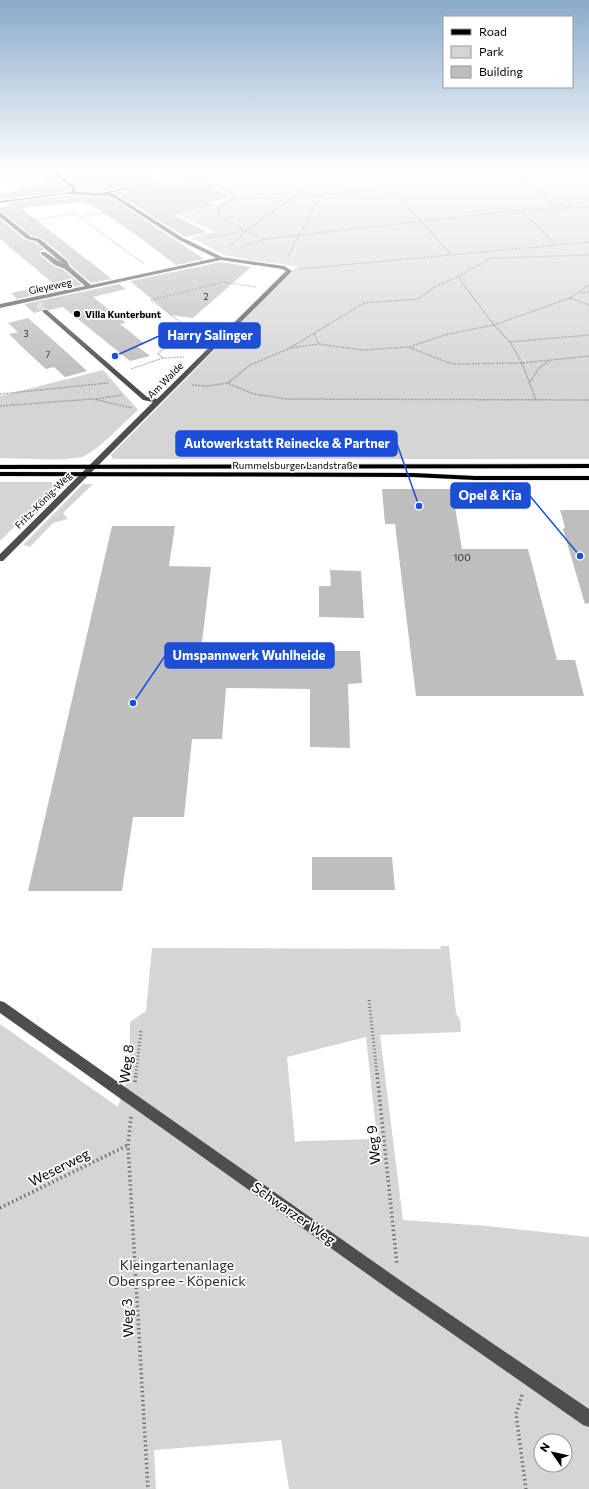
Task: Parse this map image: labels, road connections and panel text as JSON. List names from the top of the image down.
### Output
{
  "streets": {
    "main road": ["Rummelsburger Landstraße"],
    "street": [
      "Gleyeweg",
      "Am Walde",
      "Fritz-König-Weg",
      "Schwarzer Weg"
    ],
    "path": [
      "Weg 8",
      "Weg 9",
      "Weserweg",
      "Weg 3"
    ]
  },
  "crossings": [
    ["Am Walde", "Rummelsburger Landstraße"],
    ["Am Walde", "Fritz-König-Weg"],
    ["Rummelsburger Landstraße", "Fritz-König-Weg"],
    ["Weg 8", "Schwarzer Weg"],
    ["Weg 8", "Weg 3"],
    ["Weg 9", "Schwarzer Weg"],
    ["Weserweg", "Weg 3"],
    ["Schwarzer Weg", "Weg 3"]
  ],
  "parks": ["Kleingartenanlage Oberspree - Köpenick"],
  "places": [
    "Villa Kunterbunt",
    "Harry Salinger",
    "Autowerkstatt Reinecke & Partner",
    "Opel & Kia",
    "Umspannwerk Wuhlheide"
  ],
  "house_numbers": [
    "2",
    "3",
    "7",
    "100"
  ],
  "legend": ["Road", "Park", "Building"],
  "north": "top left"
}
